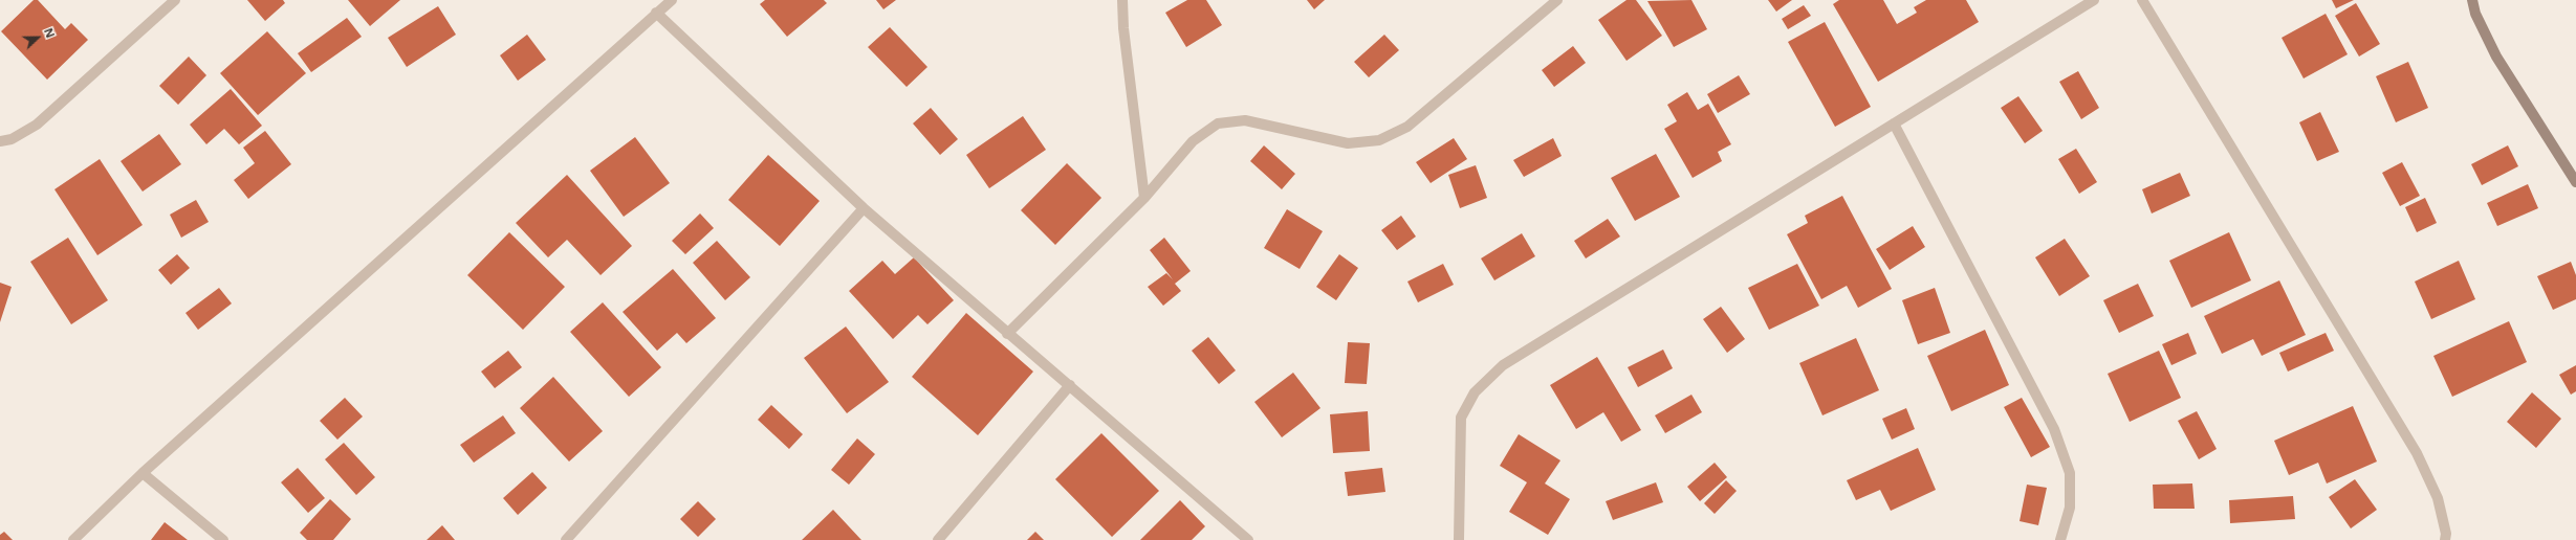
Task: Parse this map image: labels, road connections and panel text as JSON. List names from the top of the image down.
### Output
{
  "north": "right"
}
